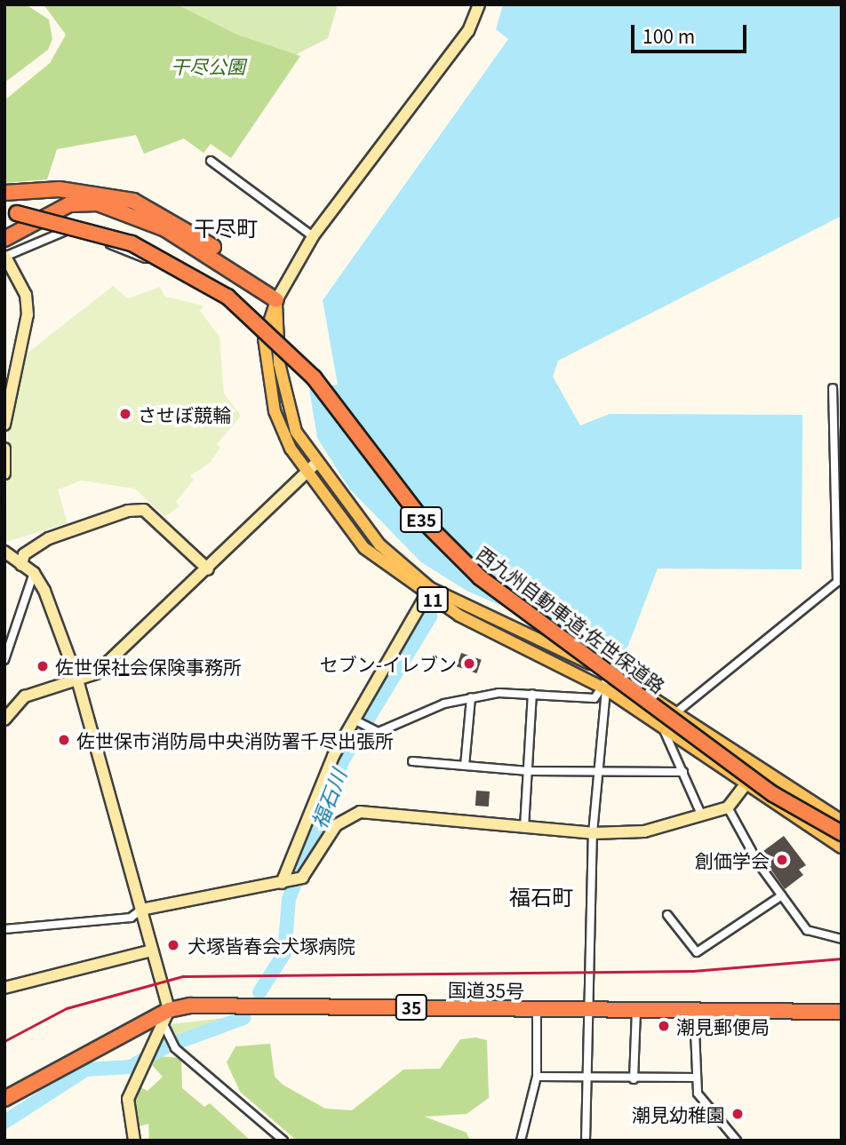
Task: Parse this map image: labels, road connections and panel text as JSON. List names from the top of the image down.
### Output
{
  "streets": {
    "highway": [
      "E35",
      "西九州自動車道;佐世保道路",
      "国道35号",
      "35"
    ],
    "main road": ["11"]
  },
  "districts": ["干尽町", "福石町"],
  "water": ["福石川"],
  "parks": ["干尽公園"],
  "places": [
    "させぼ競輪",
    "セブン-イレブン",
    "佐世保社会保険事務所",
    "佐世保市消防局中央消防署千尽出張所",
    "創価学会",
    "犬塚皆春会犬塚病院",
    "潮見郵便局",
    "潮見幼稚園"
  ],
  "scale_bar": "100 m"
}
